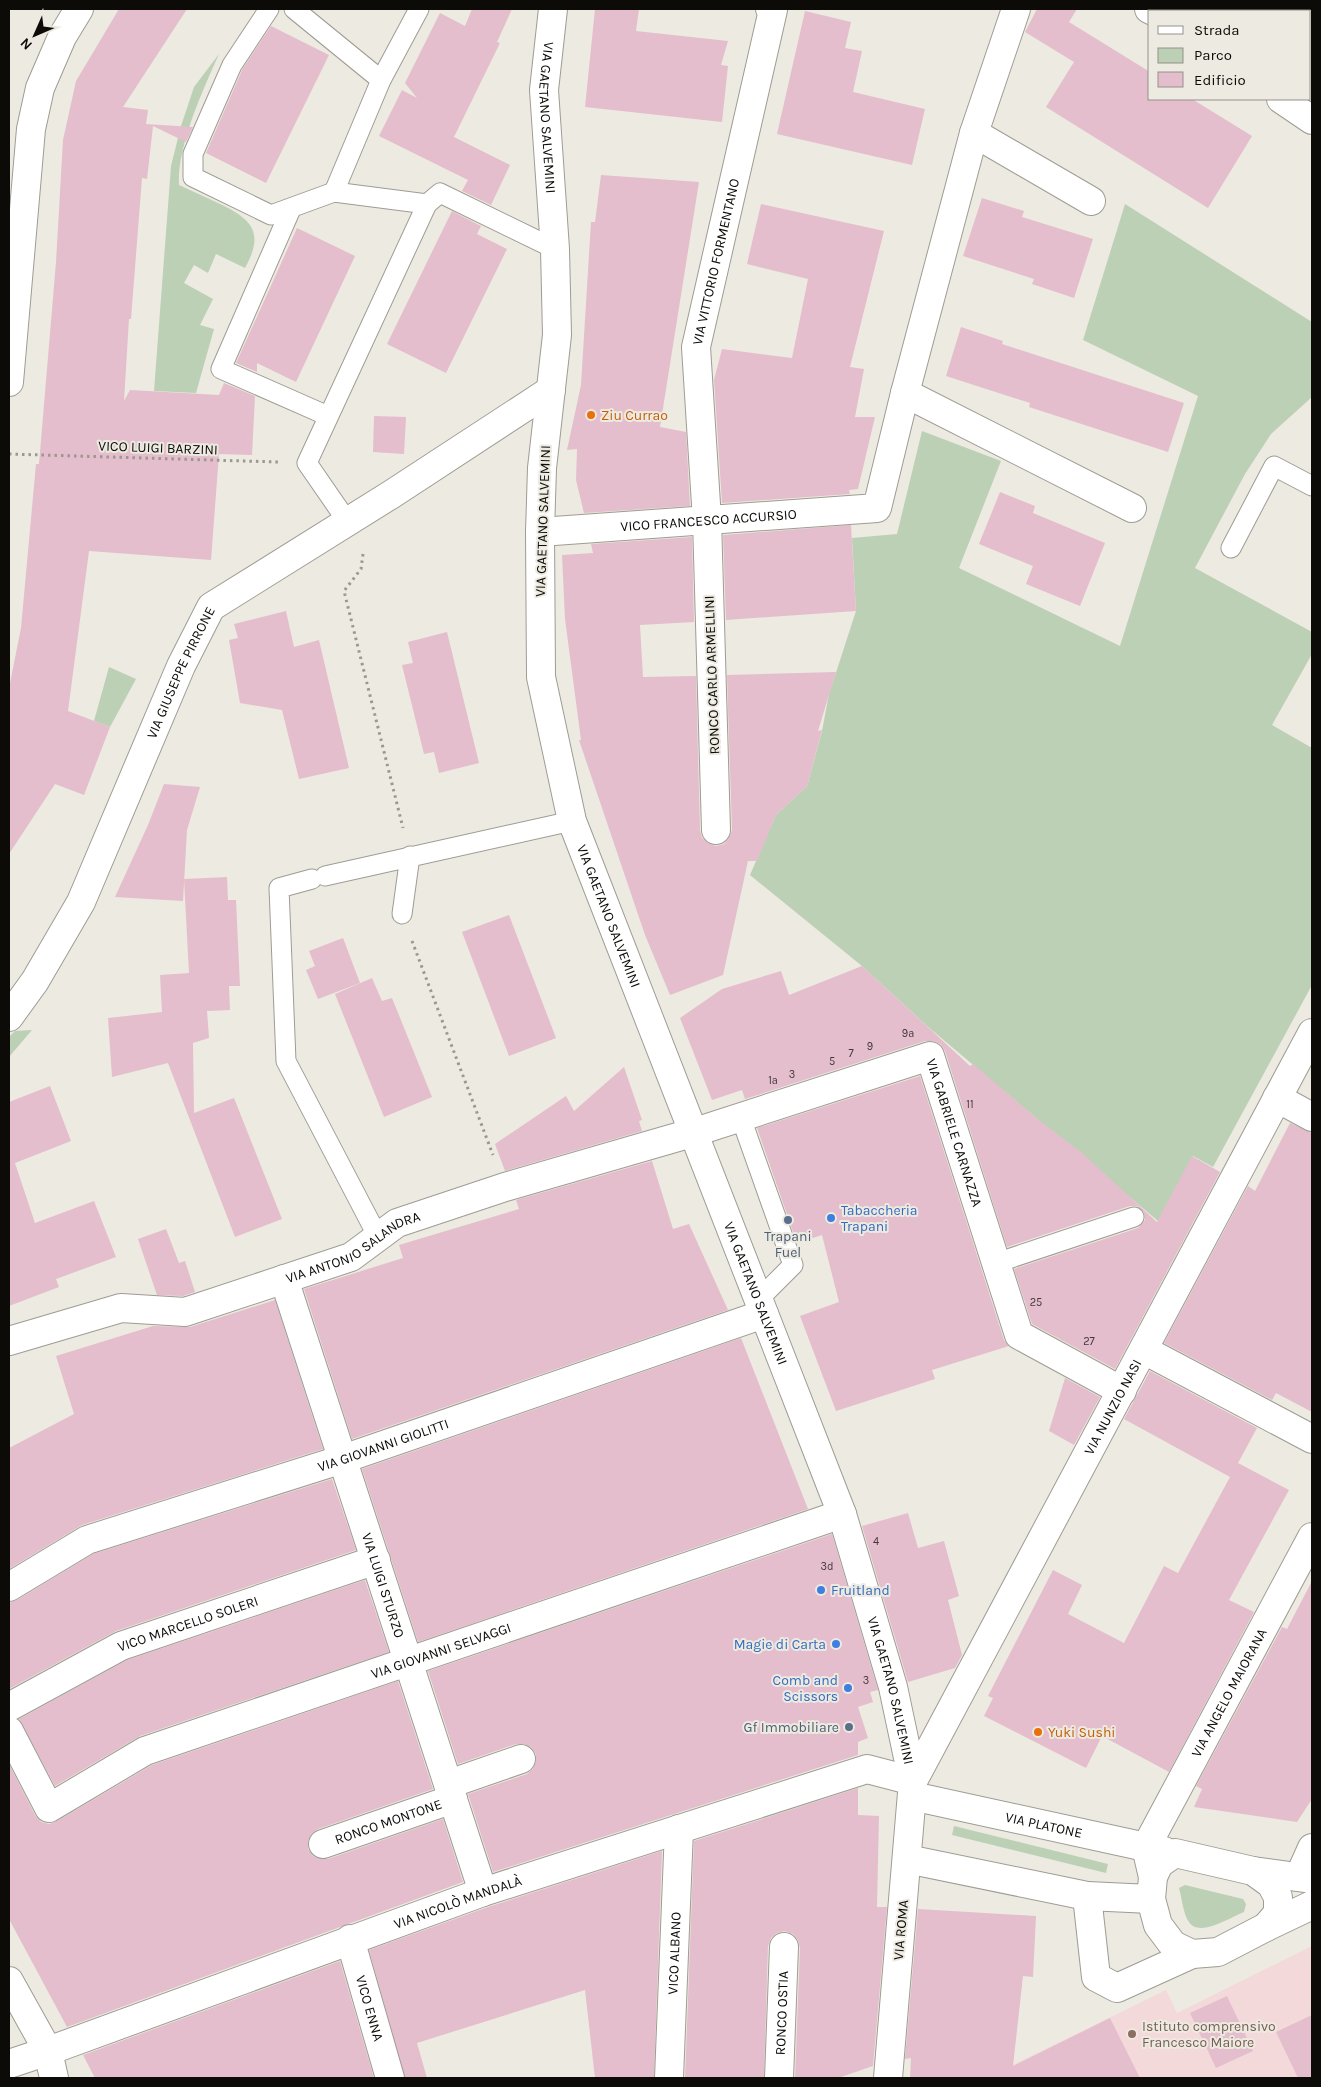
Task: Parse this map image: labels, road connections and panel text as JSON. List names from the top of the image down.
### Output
{
  "streets": {
    "street": [
      "VIA GAETANO SALVEMINI",
      "VIA VITTORIO FORMENTANO",
      "VICO FRANCESCO ACCURSIO",
      "VIA GIUSEPPE PIRRONE",
      "RONCO CARLO ARMELLINI",
      "VIA GABRIELE CARNAZZA",
      "VIA ANTONIO SALANDRA",
      "VIA NUNZIO NASI",
      "VIA GIOVANNI GIOLITTI",
      "VIA LUIGI STURZO",
      "VICO MARCELLO SOLERI",
      "VIA GIOVANNI SELVAGGI",
      "VIA ANGELO MAIORANA",
      "RONCO MONTONE",
      "VIA PLATONE",
      "VIA NICOLÒ MANDALÀ",
      "VIA ROMA",
      "VICO ALBANO",
      "VICO ENNA",
      "RONCO OSTIA"
    ],
    "path": ["VICO LUIGI BARZINI"]
  },
  "crossings": [
    ["VIA GAETANO SALVEMINI", "VICO FRANCESCO ACCURSIO"],
    ["VIA GAETANO SALVEMINI", "VIA GIUSEPPE PIRRONE"],
    ["VIA GAETANO SALVEMINI", "VIA GABRIELE CARNAZZA"],
    ["VIA GAETANO SALVEMINI", "VIA ANTONIO SALANDRA"],
    ["VIA GAETANO SALVEMINI", "VIA NUNZIO NASI"],
    ["VIA GAETANO SALVEMINI", "VIA GIOVANNI GIOLITTI"],
    ["VIA GAETANO SALVEMINI", "VIA GIOVANNI SELVAGGI"],
    ["VIA GAETANO SALVEMINI", "VIA PLATONE"],
    ["VIA GAETANO SALVEMINI", "VIA NICOLÒ MANDALÀ"],
    ["VIA GAETANO SALVEMINI", "VIA ROMA"],
    ["VIA VITTORIO FORMENTANO", "VICO FRANCESCO ACCURSIO"],
    ["VIA VITTORIO FORMENTANO", "RONCO CARLO ARMELLINI"],
    ["VICO FRANCESCO ACCURSIO", "RONCO CARLO ARMELLINI"],
    ["VIA GABRIELE CARNAZZA", "VIA ANTONIO SALANDRA"],
    ["VIA GABRIELE CARNAZZA", "VIA NUNZIO NASI"],
    ["VIA ANTONIO SALANDRA", "VIA LUIGI STURZO"],
    ["VIA NUNZIO NASI", "VIA PLATONE"],
    ["VIA NUNZIO NASI", "VIA NICOLÒ MANDALÀ"],
    ["VIA NUNZIO NASI", "VIA ROMA"],
    ["VIA GIOVANNI GIOLITTI", "VIA LUIGI STURZO"],
    ["VIA LUIGI STURZO", "VICO MARCELLO SOLERI"],
    ["VIA LUIGI STURZO", "VIA GIOVANNI SELVAGGI"],
    ["VIA LUIGI STURZO", "RONCO MONTONE"],
    ["VIA LUIGI STURZO", "VIA NICOLÒ MANDALÀ"],
    ["VIA ANGELO MAIORANA", "VIA PLATONE"],
    ["VIA PLATONE", "VIA NICOLÒ MANDALÀ"],
    ["VIA PLATONE", "VIA ROMA"],
    ["VIA NICOLÒ MANDALÀ", "VIA ROMA"],
    ["VIA NICOLÒ MANDALÀ", "VICO ALBANO"],
    ["VIA NICOLÒ MANDALÀ", "VICO ENNA"]
  ],
  "places": [
    "Ziu Currao",
    "Tabaccheria Trapani",
    "Trapani Fuel",
    "Fruitland",
    "Magie di Carta",
    "Comb and Scissors",
    "Gf Immobiliare",
    "Yuki Sushi",
    "Istituto comprensivo Francesco Maiore"
  ],
  "house_numbers": [
    "9a",
    "9",
    "7",
    "5",
    "3",
    "1a",
    "11",
    "25",
    "27",
    "4",
    "3d",
    "3"
  ],
  "legend": ["Strada", "Parco", "Edificio"],
  "north": "bottom left"
}
